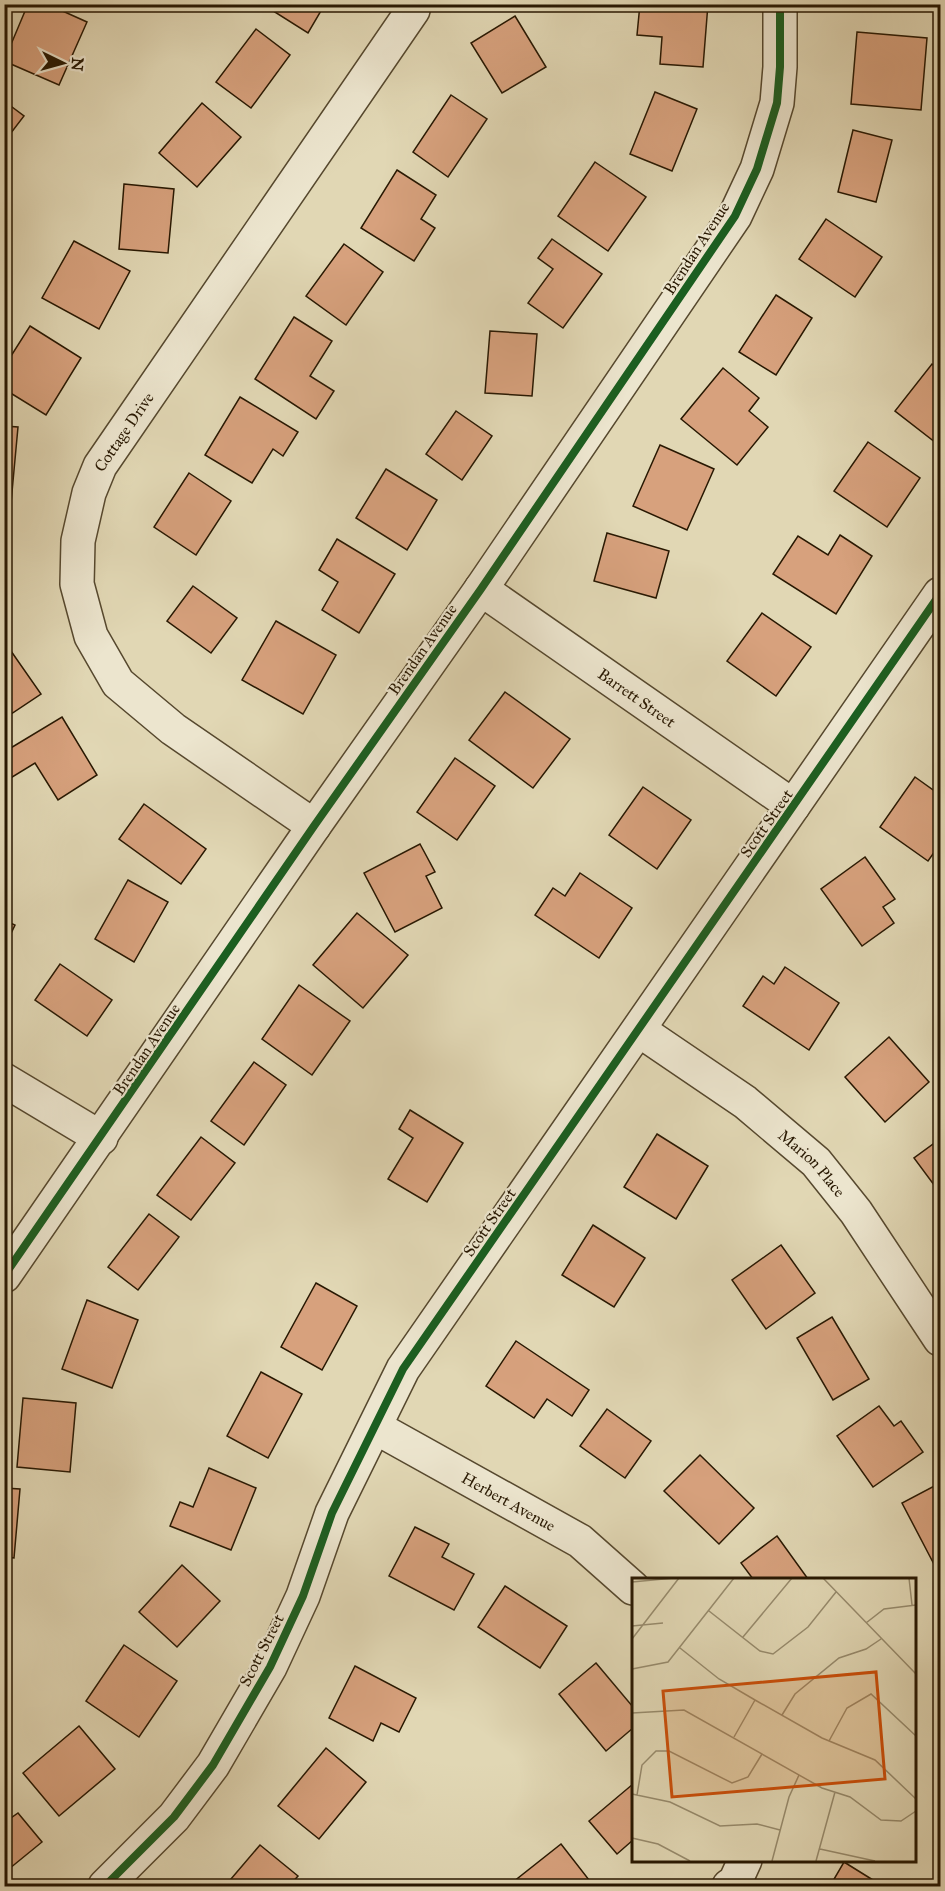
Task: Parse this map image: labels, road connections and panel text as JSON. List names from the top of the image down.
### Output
{
  "streets": {
    "street": [
      "Brendan Avenue",
      "Cottage Drive",
      "Barrett Street",
      "Scott Street",
      "Marion Place",
      "Herbert Avenue"
    ]
  },
  "crossings": [
    ["Brendan Avenue", "Cottage Drive"],
    ["Brendan Avenue", "Barrett Street"],
    ["Barrett Street", "Scott Street"],
    ["Scott Street", "Marion Place"],
    ["Scott Street", "Herbert Avenue"]
  ],
  "north": "right"
}
